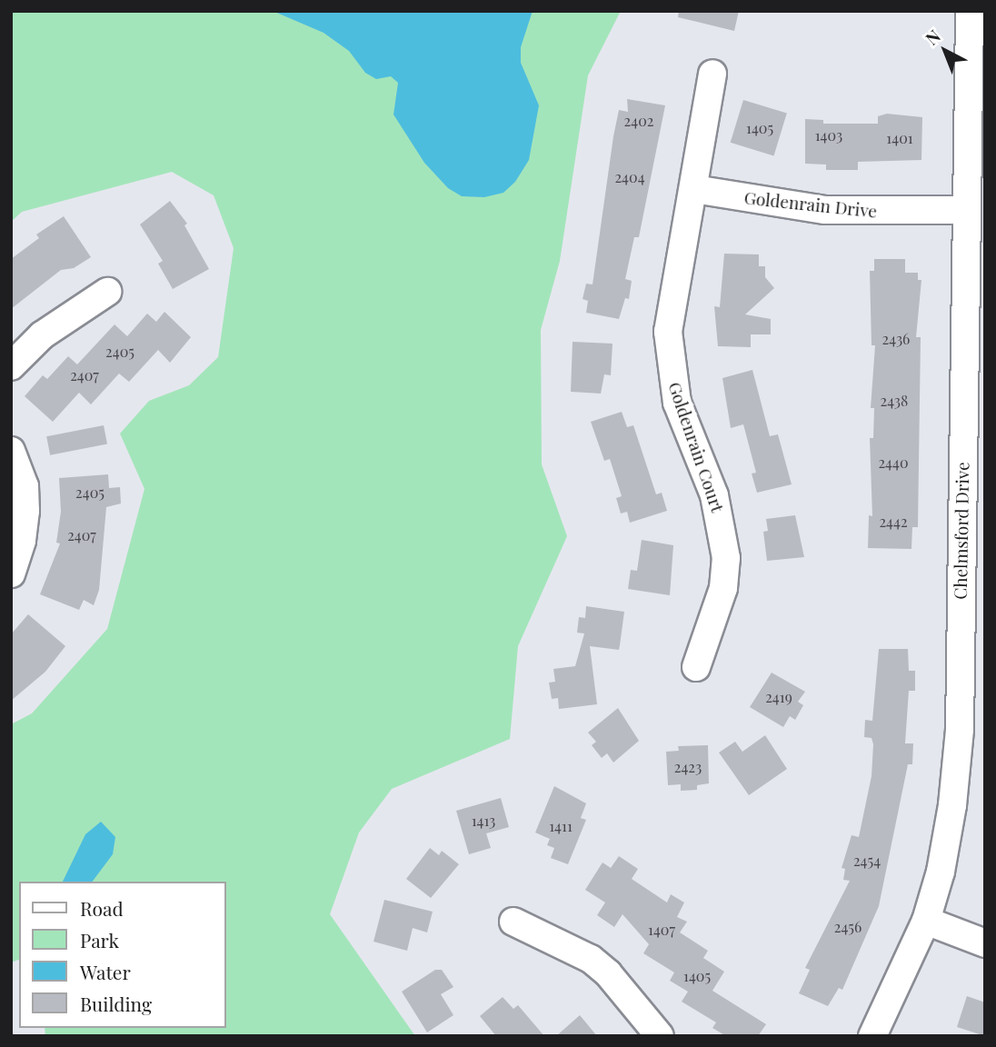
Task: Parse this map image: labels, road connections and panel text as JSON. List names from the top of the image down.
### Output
{
  "streets": {
    "street": ["Goldenrain Drive", "Goldenrain Court", "Chelmsford Drive"]
  },
  "crossings": [
    ["Goldenrain Drive", "Goldenrain Court"],
    ["Goldenrain Drive", "Chelmsford Drive"]
  ],
  "house_numbers": [
    "2402",
    "1405",
    "1403",
    "1401",
    "2404",
    "2436",
    "2405",
    "2407",
    "2438",
    "2440",
    "2405",
    "2442",
    "2407",
    "2419",
    "2423",
    "1413",
    "1411",
    "2454",
    "2456",
    "1407",
    "1405"
  ],
  "legend": [
    "Road",
    "Park",
    "Water",
    "Building"
  ],
  "north": "top left"
}
